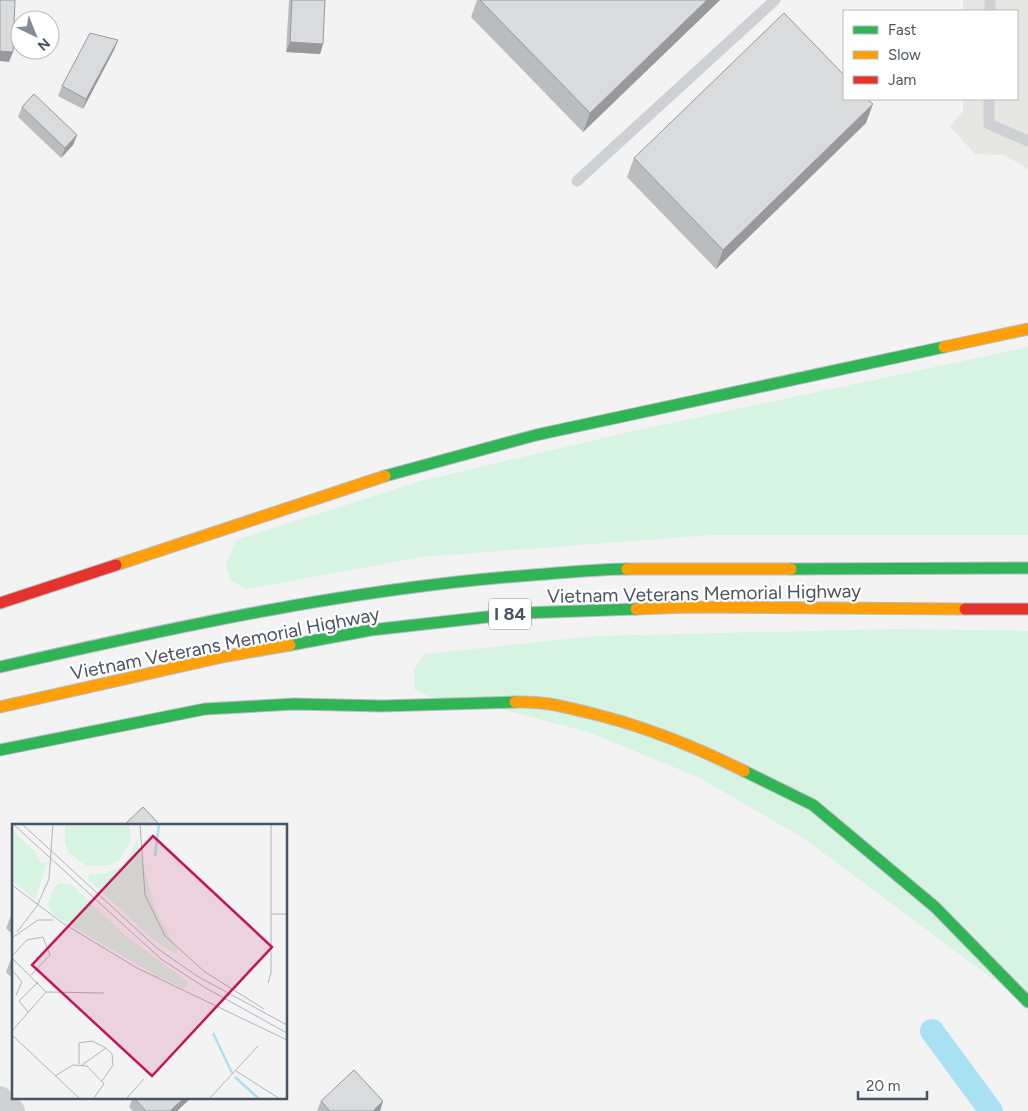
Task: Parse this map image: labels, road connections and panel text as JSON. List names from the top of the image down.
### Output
{
  "streets": {
    "highway": ["Vietnam Veterans Memorial Highway", "I 84"]
  },
  "legend": ["Fast", "Slow", "Jam"],
  "scale_bar": "20 m",
  "north": "bottom right"
}
